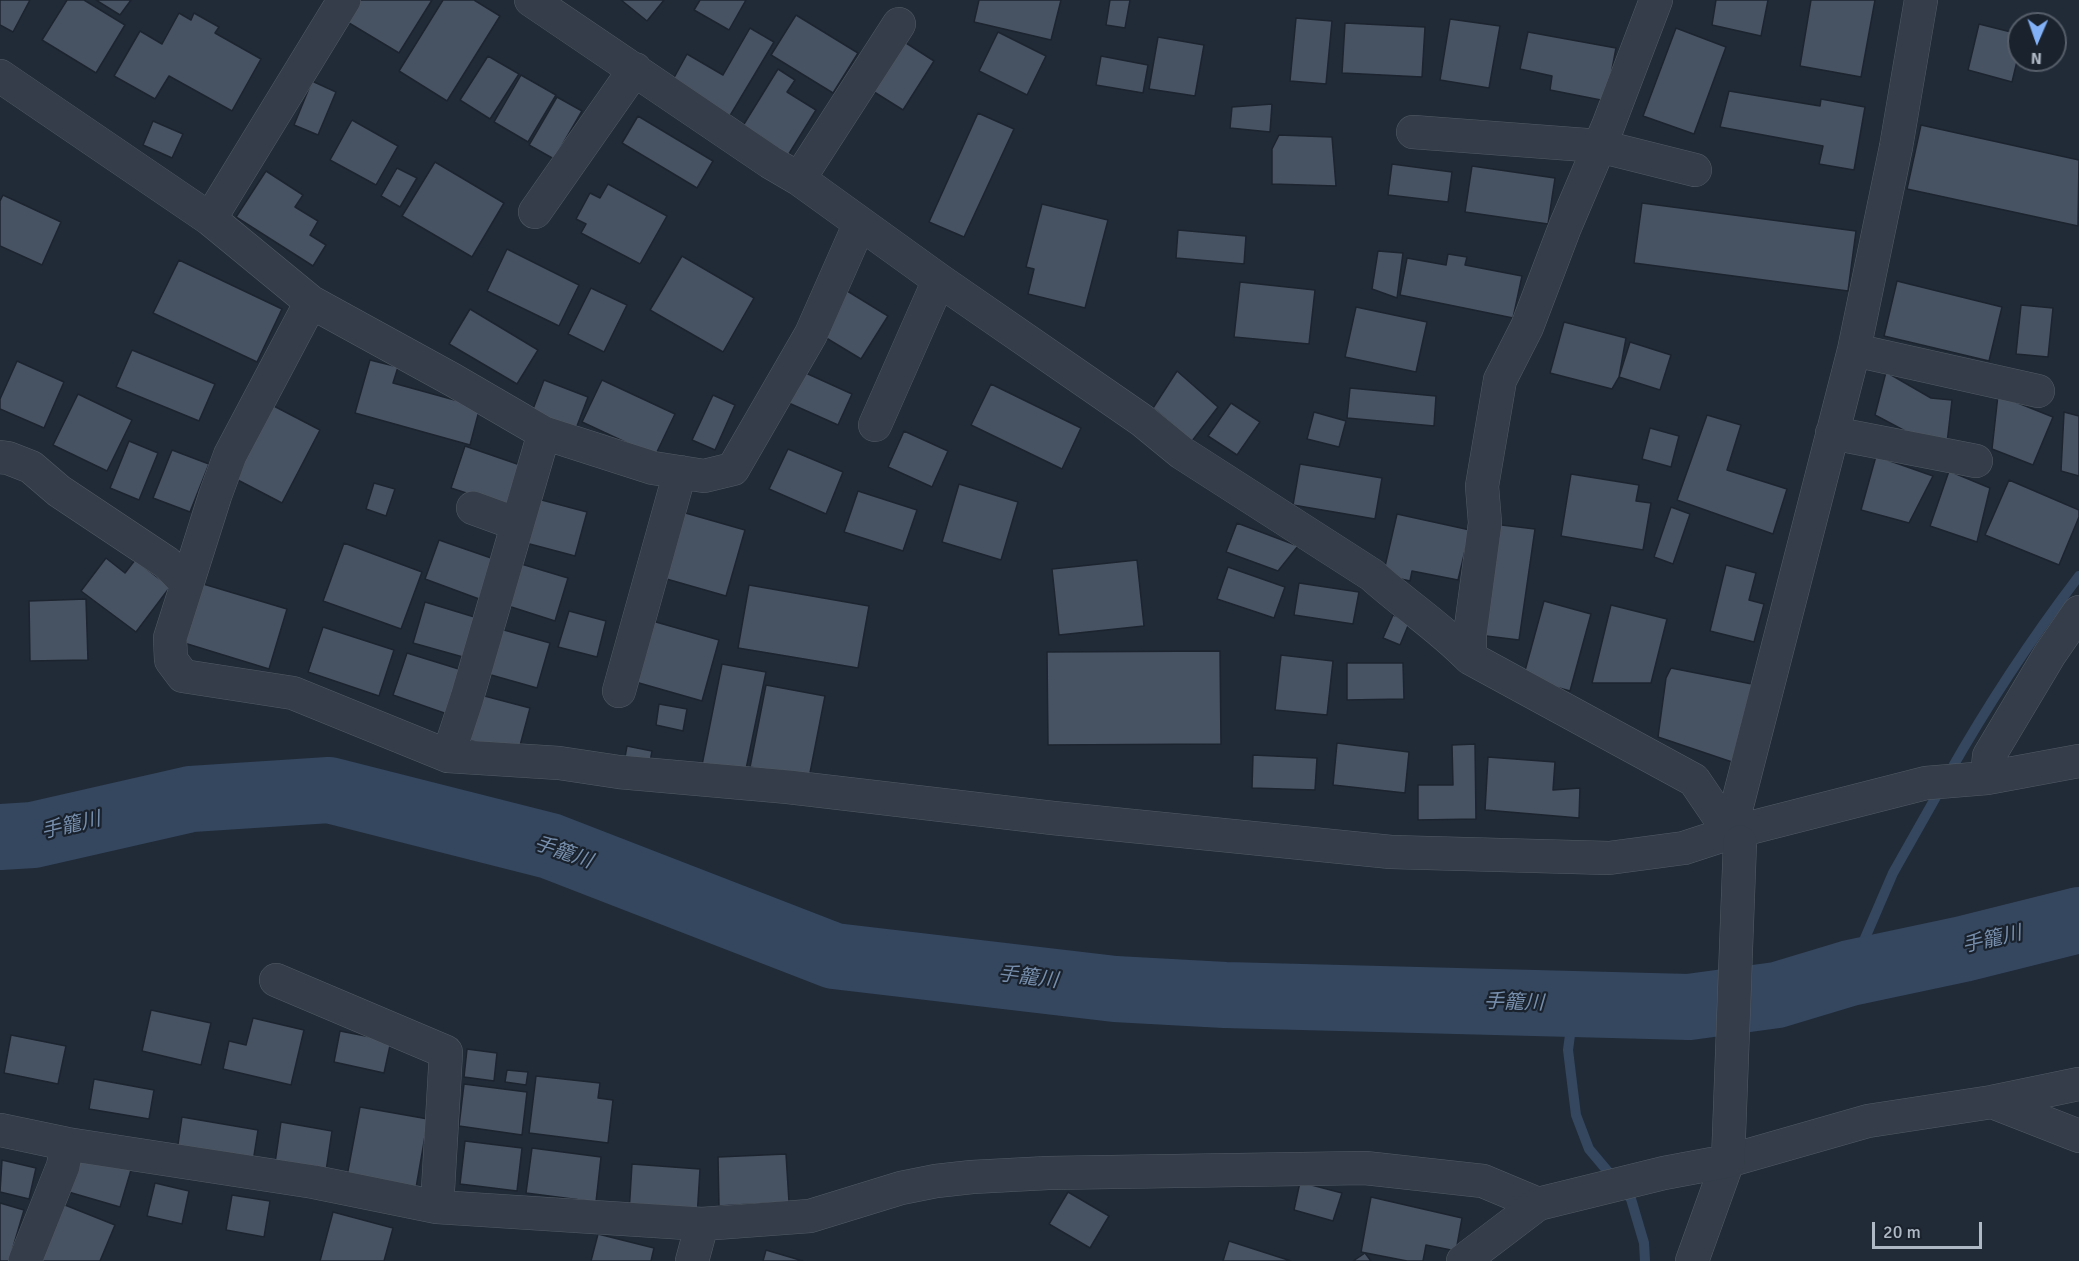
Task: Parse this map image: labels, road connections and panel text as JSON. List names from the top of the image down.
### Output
{
  "water": ["手籠川"],
  "scale_bar": "20 m",
  "north": "bottom"
}
